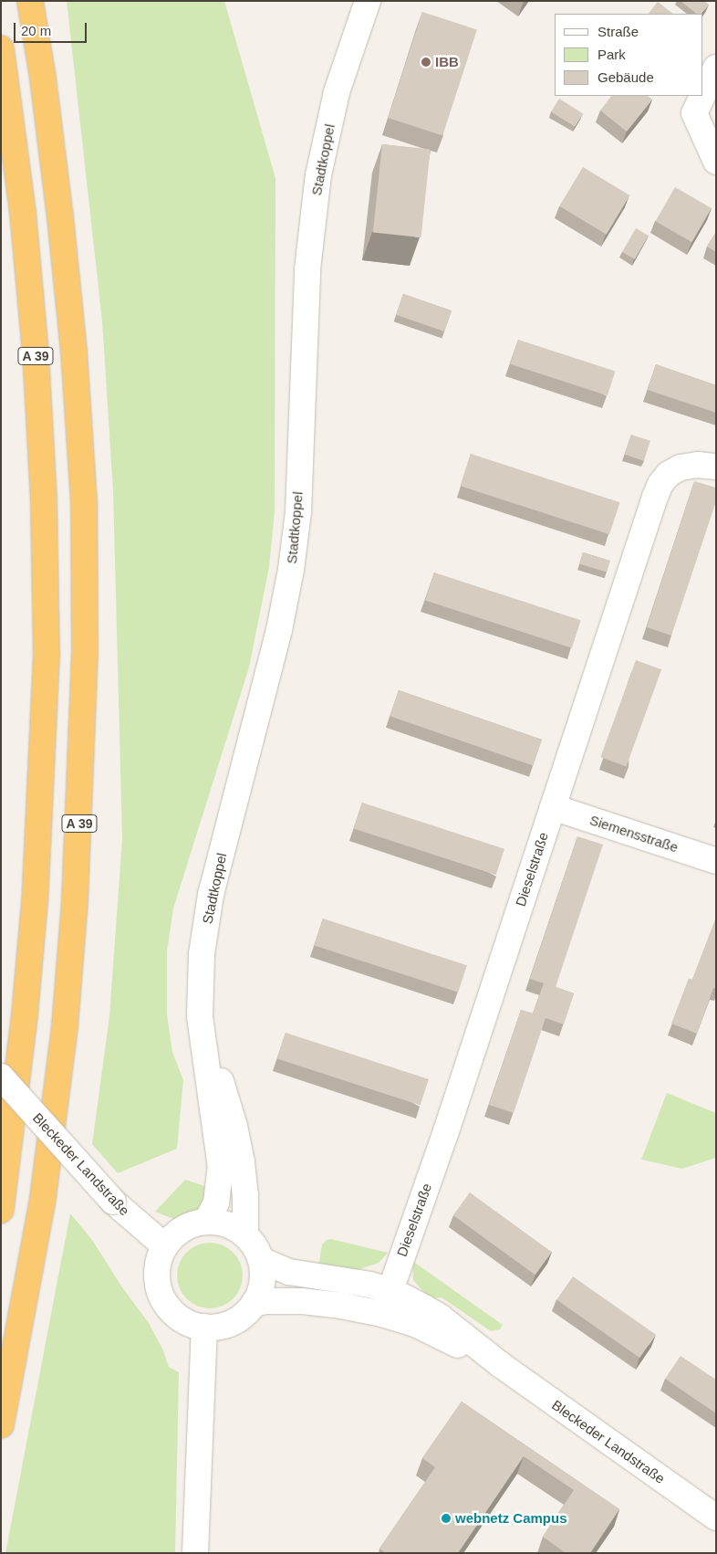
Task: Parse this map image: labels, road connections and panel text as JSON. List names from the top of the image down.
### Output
{
  "streets": {
    "highway": ["A 39"],
    "street": [
      "Stadtkoppel",
      "Siemensstraße",
      "Dieselstraße",
      "Bleckeder Landstraße"
    ]
  },
  "crossings": [
    ["Stadtkoppel", "Bleckeder Landstraße"],
    ["Siemensstraße", "Dieselstraße"],
    ["Dieselstraße", "Bleckeder Landstraße"]
  ],
  "places": ["IBB", "webnetz Campus"],
  "legend": ["Straße", "Park", "Gebäude"],
  "scale_bar": "20 m"
}
